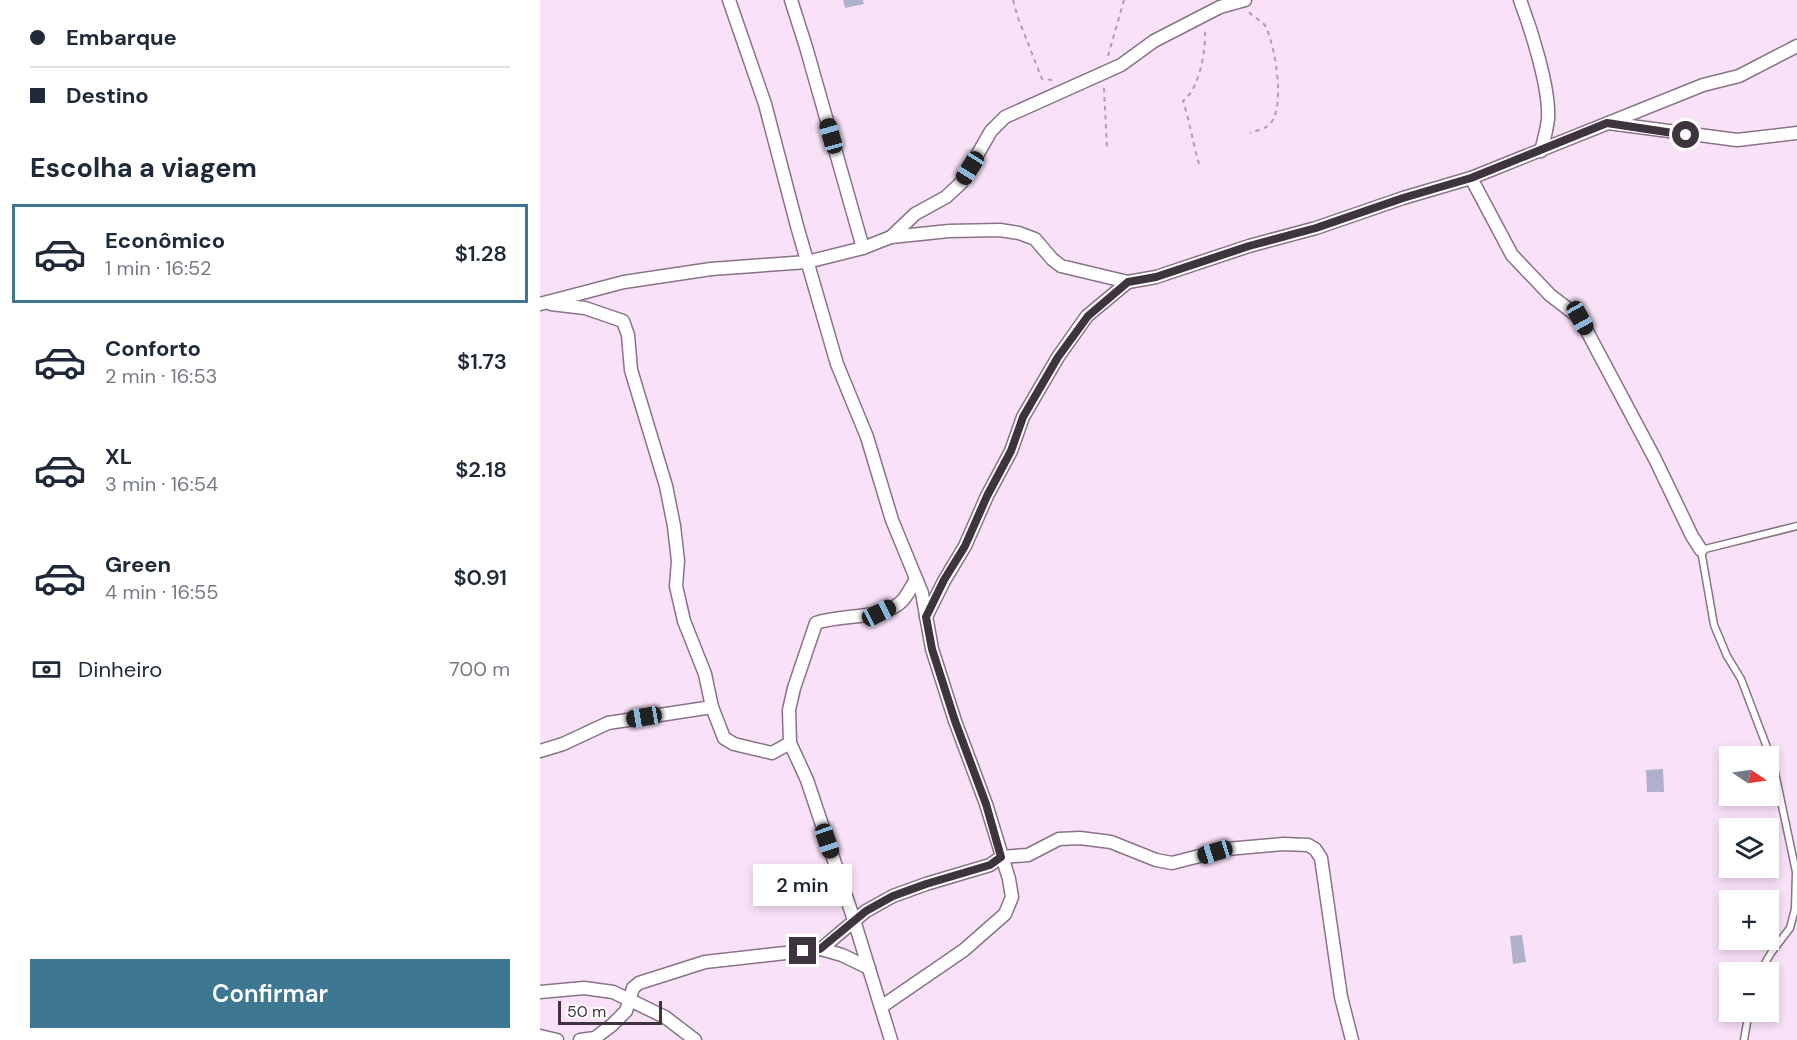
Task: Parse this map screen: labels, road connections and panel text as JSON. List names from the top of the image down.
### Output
{
  "scale_bar": "50 m",
  "north": "right",
  "page": {
    "banner": ["Embarque", "Destino"],
    "heading": "Escolha a viagem",
    "list": [
      {
        "name": "Econômico",
        "note": "1 min · 16:52",
        "value": "$1.28"
      },
      {
        "name": "Conforto",
        "note": "2 min · 16:53",
        "value": "$1.73"
      },
      {
        "name": "XL",
        "note": "3 min · 16:54",
        "value": "$2.18"
      },
      {
        "name": "Green",
        "note": "4 min · 16:55",
        "value": "$0.91"
      }
    ],
    "pay": ["Dinheiro", "700 m"],
    "map_buttons": ["+", "−"],
    "bubble": "2 min",
    "buttons": "Confirmar",
    "scale": "50 m"
  }
}
